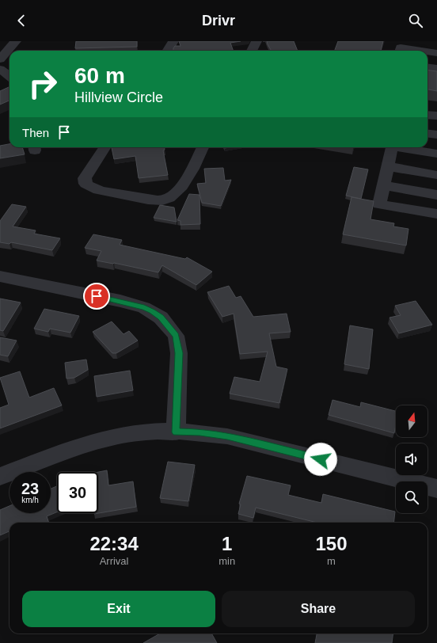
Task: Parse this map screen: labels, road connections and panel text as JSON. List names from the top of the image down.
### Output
{
  "north": "top",
  "page": {
    "header": "Drivr",
    "turn": ["60 m", "Hillview Circle"],
    "then": "Then",
    "speed": "23 km/h",
    "limit": "30",
    "eta": [
      "22:34",
      "Arrival",
      "1",
      "min",
      "150",
      "m"
    ],
    "buttons": ["Exit", "Share"]
  }
}
